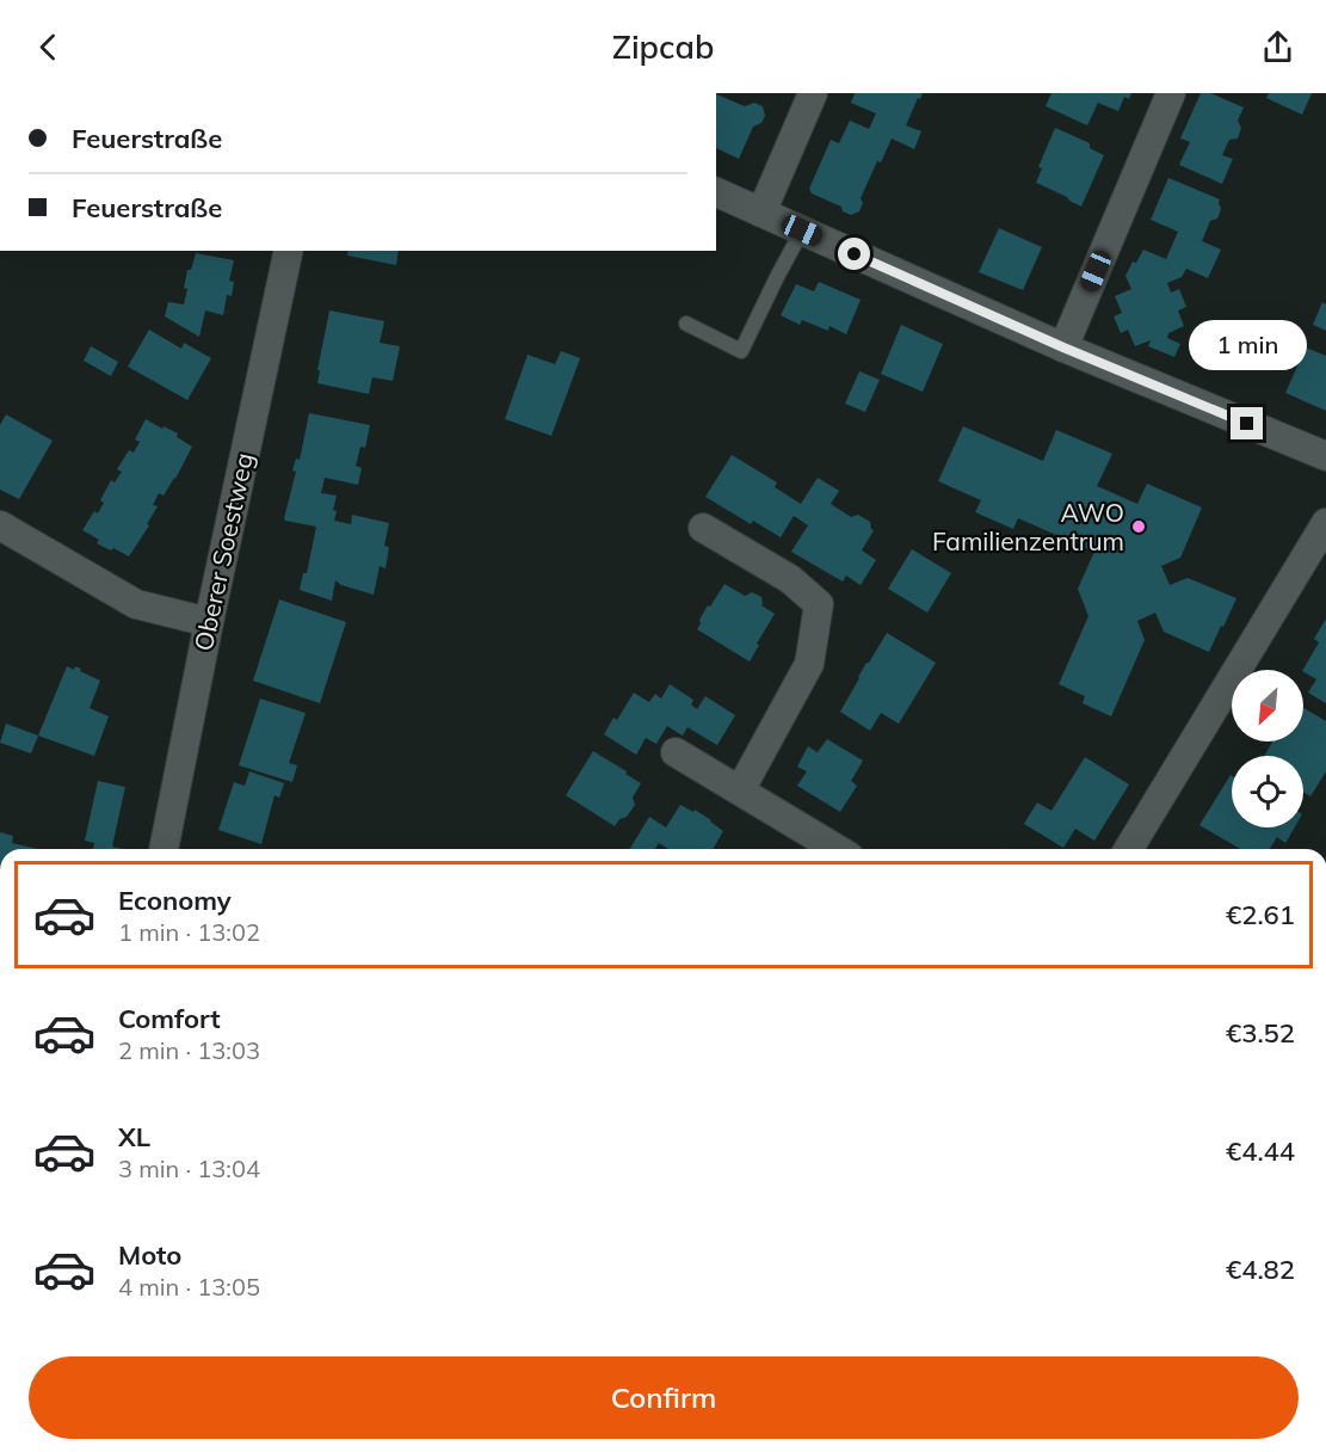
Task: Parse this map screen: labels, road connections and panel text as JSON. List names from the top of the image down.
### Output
{
  "streets": {
    "street": ["Oberer Soestweg"]
  },
  "places": ["AWO Familienzentrum"],
  "north": "bottom left",
  "page": {
    "header": "Zipcab",
    "banner": ["Feuerstraße", "Feuerstraße"],
    "bubble": "1 min",
    "list": [
      {
        "name": "Economy",
        "note": "1 min · 13:02",
        "value": "€2.61"
      },
      {
        "name": "Comfort",
        "note": "2 min · 13:03",
        "value": "€3.52"
      },
      {
        "name": "XL",
        "note": "3 min · 13:04",
        "value": "€4.44"
      },
      {
        "name": "Moto",
        "note": "4 min · 13:05",
        "value": "€4.82"
      }
    ],
    "buttons": "Confirm"
  }
}
